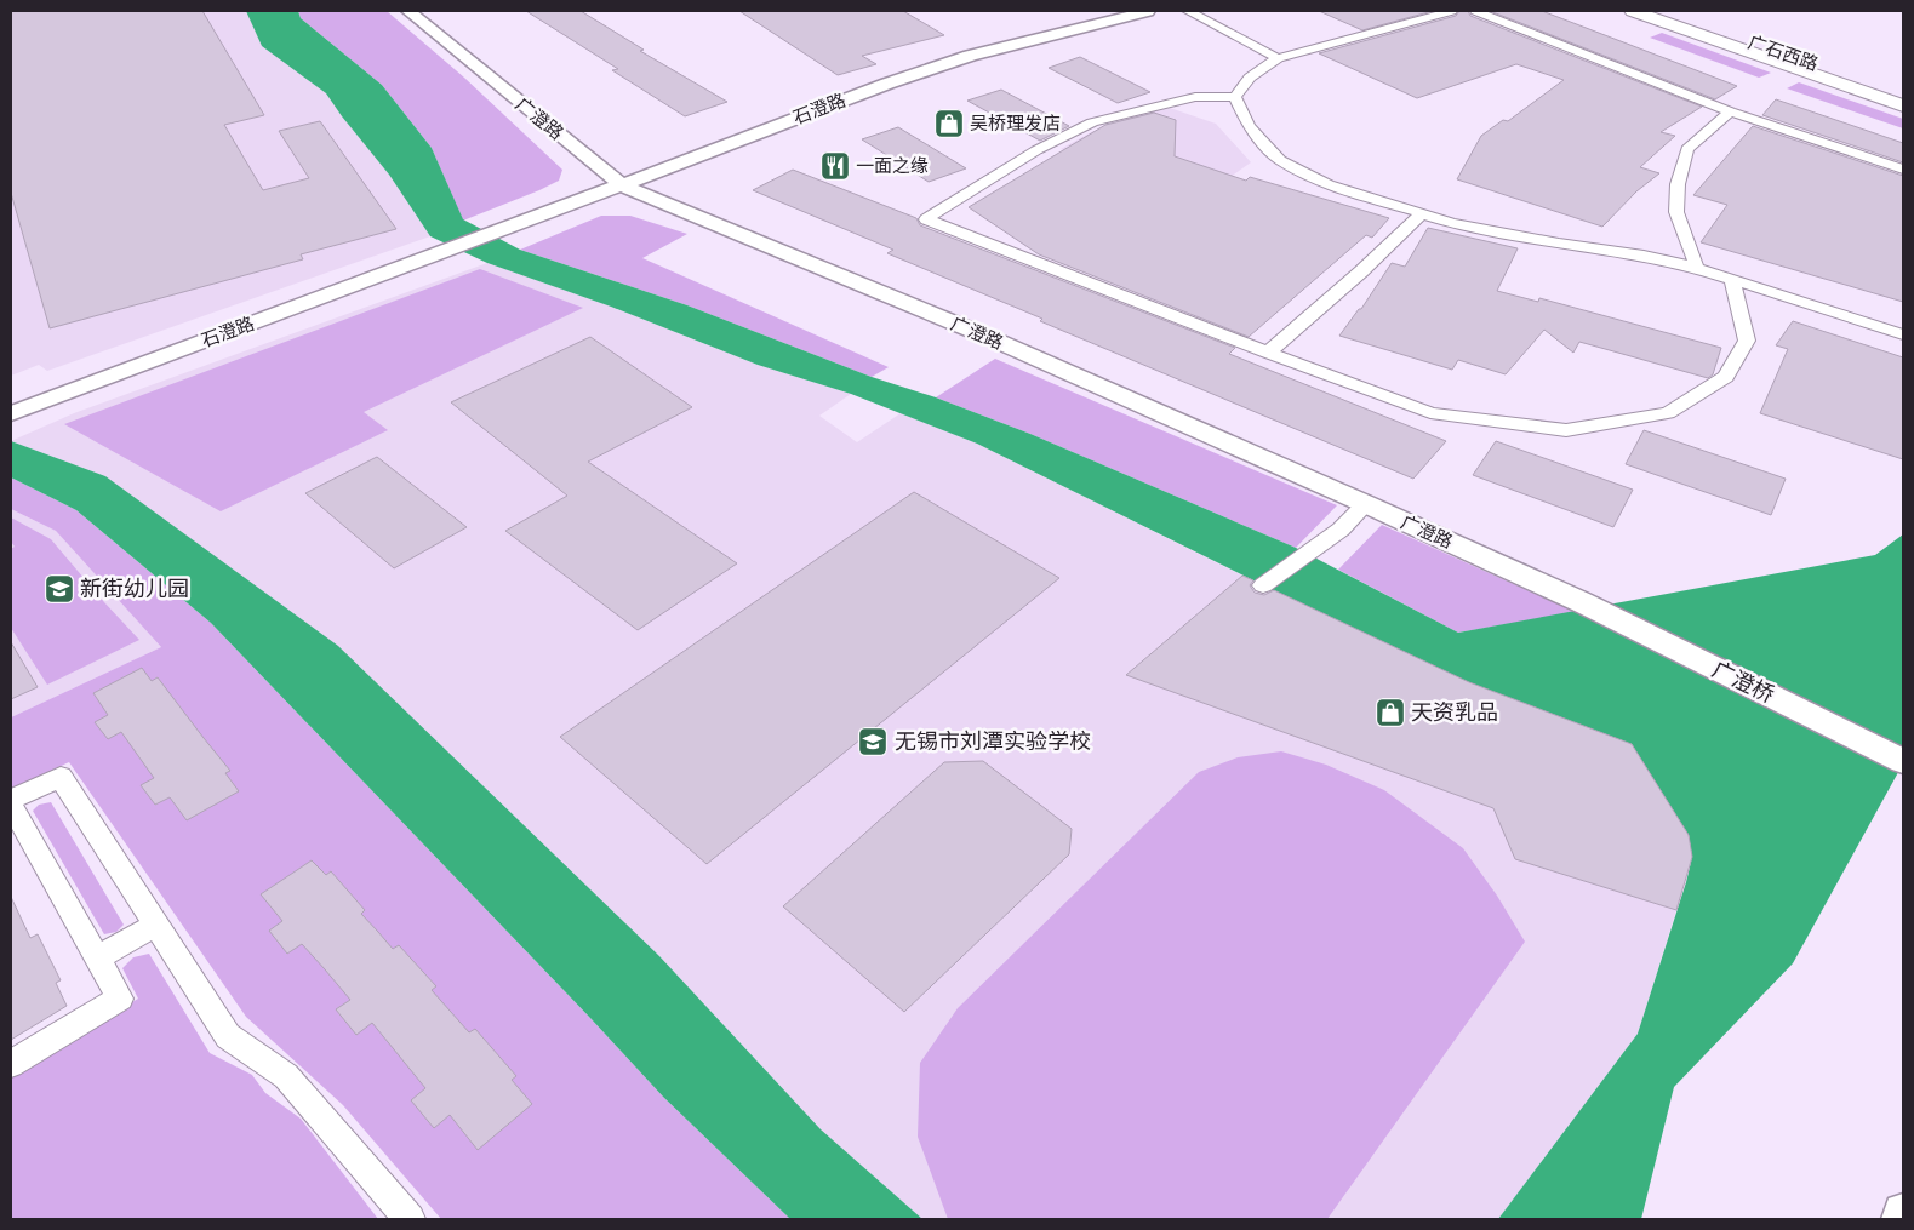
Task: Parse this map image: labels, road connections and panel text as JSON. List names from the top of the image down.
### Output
{
  "streets": {
    "main road": ["广石西路"],
    "street": ["石澄路", "广澄路", "广澄桥"]
  },
  "crossings": [
    ["石澄路", "广澄路"],
    ["广澄路", "广澄桥"]
  ],
  "places": {
    "shop": ["吴桥理发店", "天资乳品"],
    "restaurant": ["一面之缘"],
    "school or university": ["新街幼儿园", "无锡市刘潭实验学校"]
  }
}
